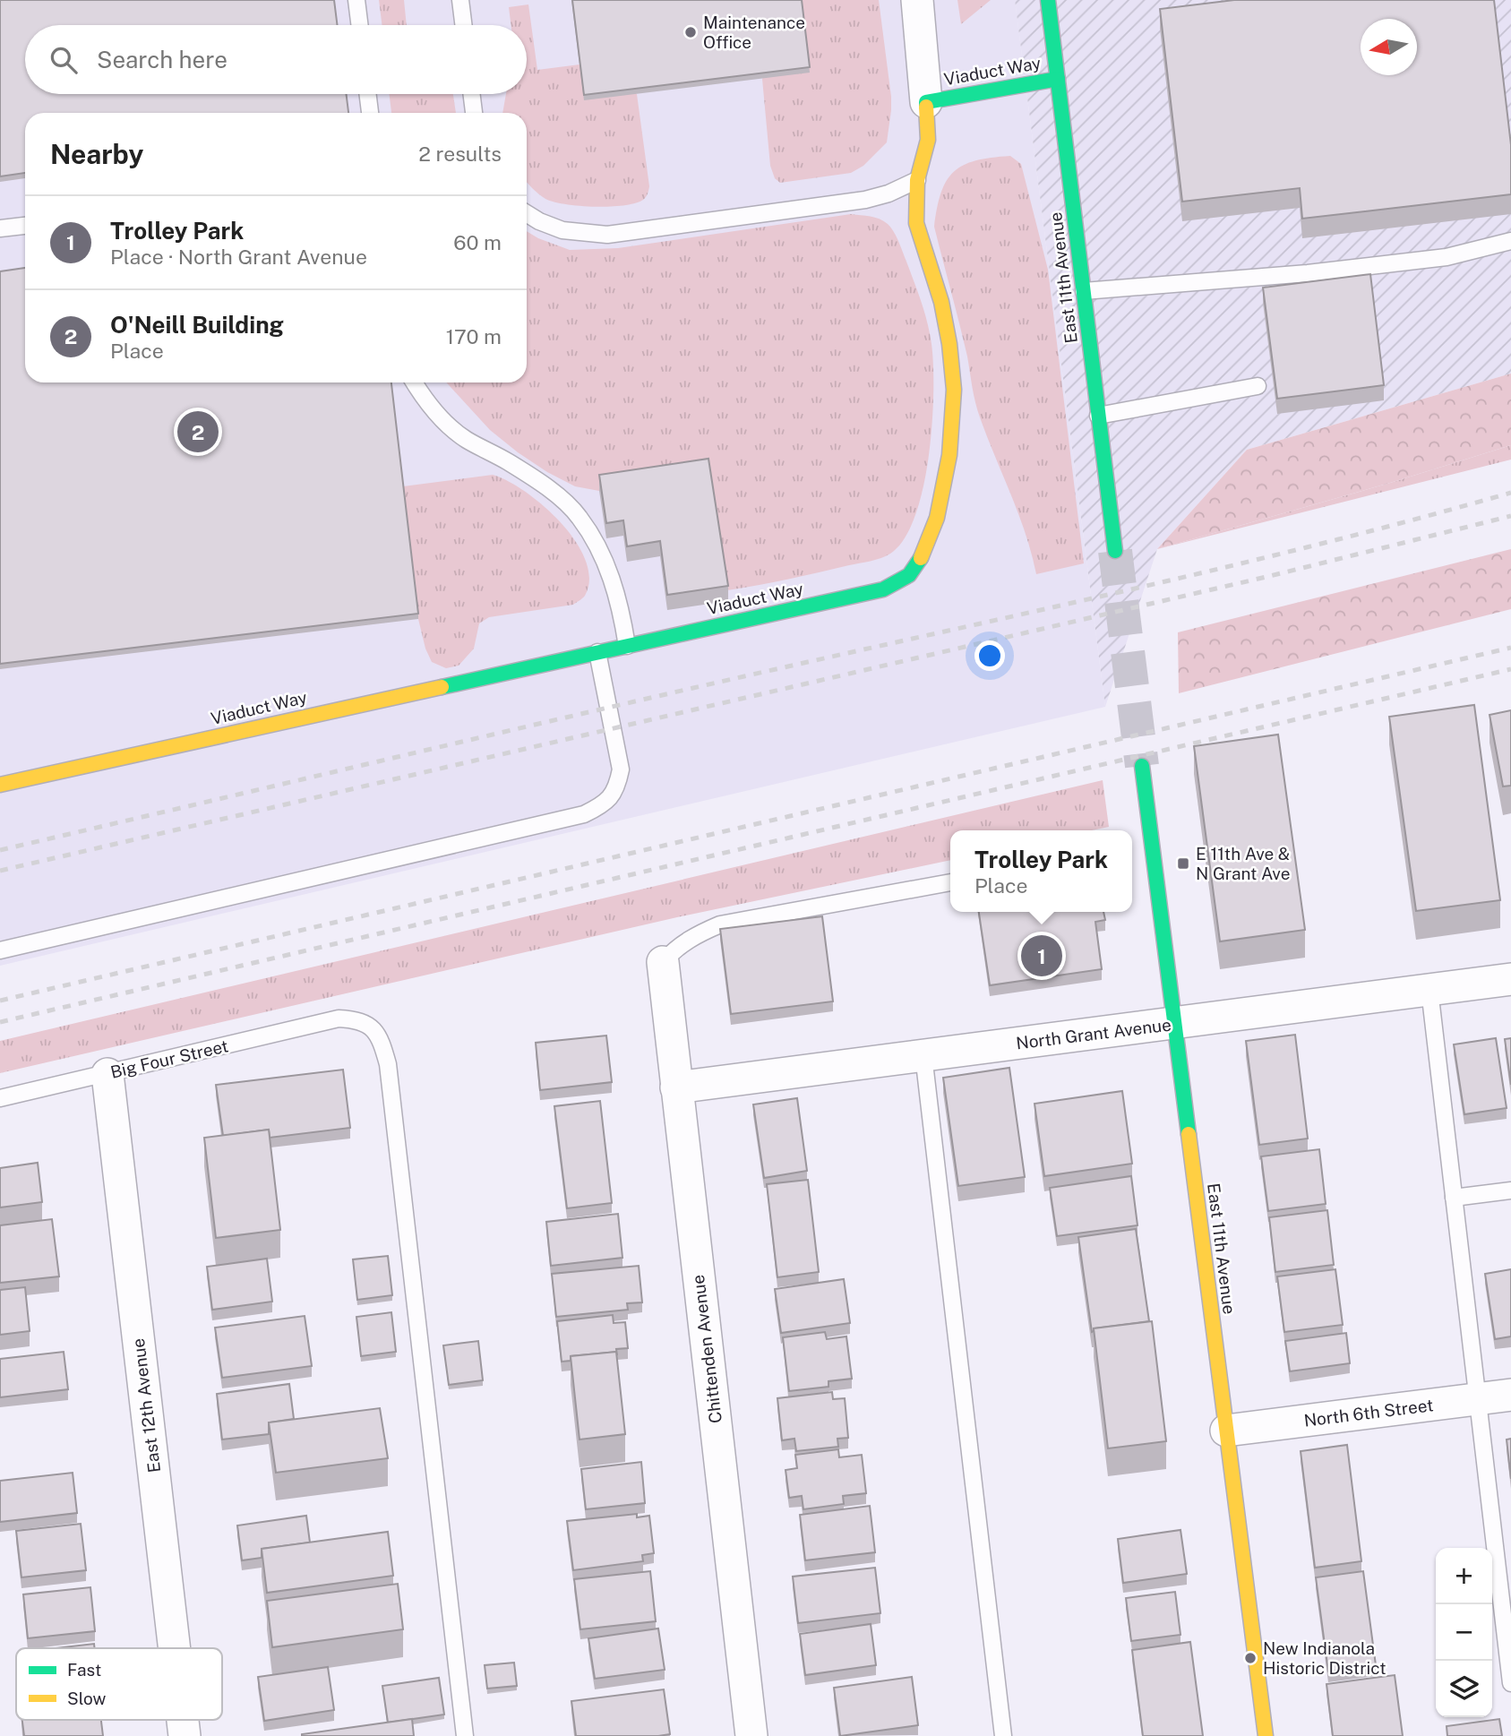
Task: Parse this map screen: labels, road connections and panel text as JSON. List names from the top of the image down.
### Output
{
  "streets": {
    "street": [
      "Viaduct Way",
      "East 11th Avenue",
      "North Grant Avenue",
      "Chittenden Avenue",
      "East 12th Avenue",
      "North 6th Street"
    ],
    "lane": ["Big Four Street"]
  },
  "crossings": [
    ["Viaduct Way", "East 11th Avenue"],
    ["East 11th Avenue", "North Grant Avenue"],
    ["East 11th Avenue", "North 6th Street"],
    ["North Grant Avenue", "Chittenden Avenue"],
    ["Big Four Street", "East 12th Avenue"]
  ],
  "places": {
    "other": ["Maintenance Office", "New Indianola Historic District"],
    "transit": ["E 11th Ave & N Grant Ave"]
  },
  "legend": ["Fast", "Slow"],
  "north": "left",
  "page": {
    "search": "Search here",
    "heading": ["Nearby", "2 results"],
    "list": [
      {
        "mark": "1",
        "name": "Trolley Park",
        "note": "Place · North Grant Avenue",
        "value": "60 m"
      },
      {
        "mark": "2",
        "name": "O'Neill Building",
        "note": "Place",
        "value": "170 m"
      }
    ],
    "pins": ["2", "1"],
    "popup": ["Trolley Park", "Place"],
    "map_buttons": ["+", "−"]
  }
}
